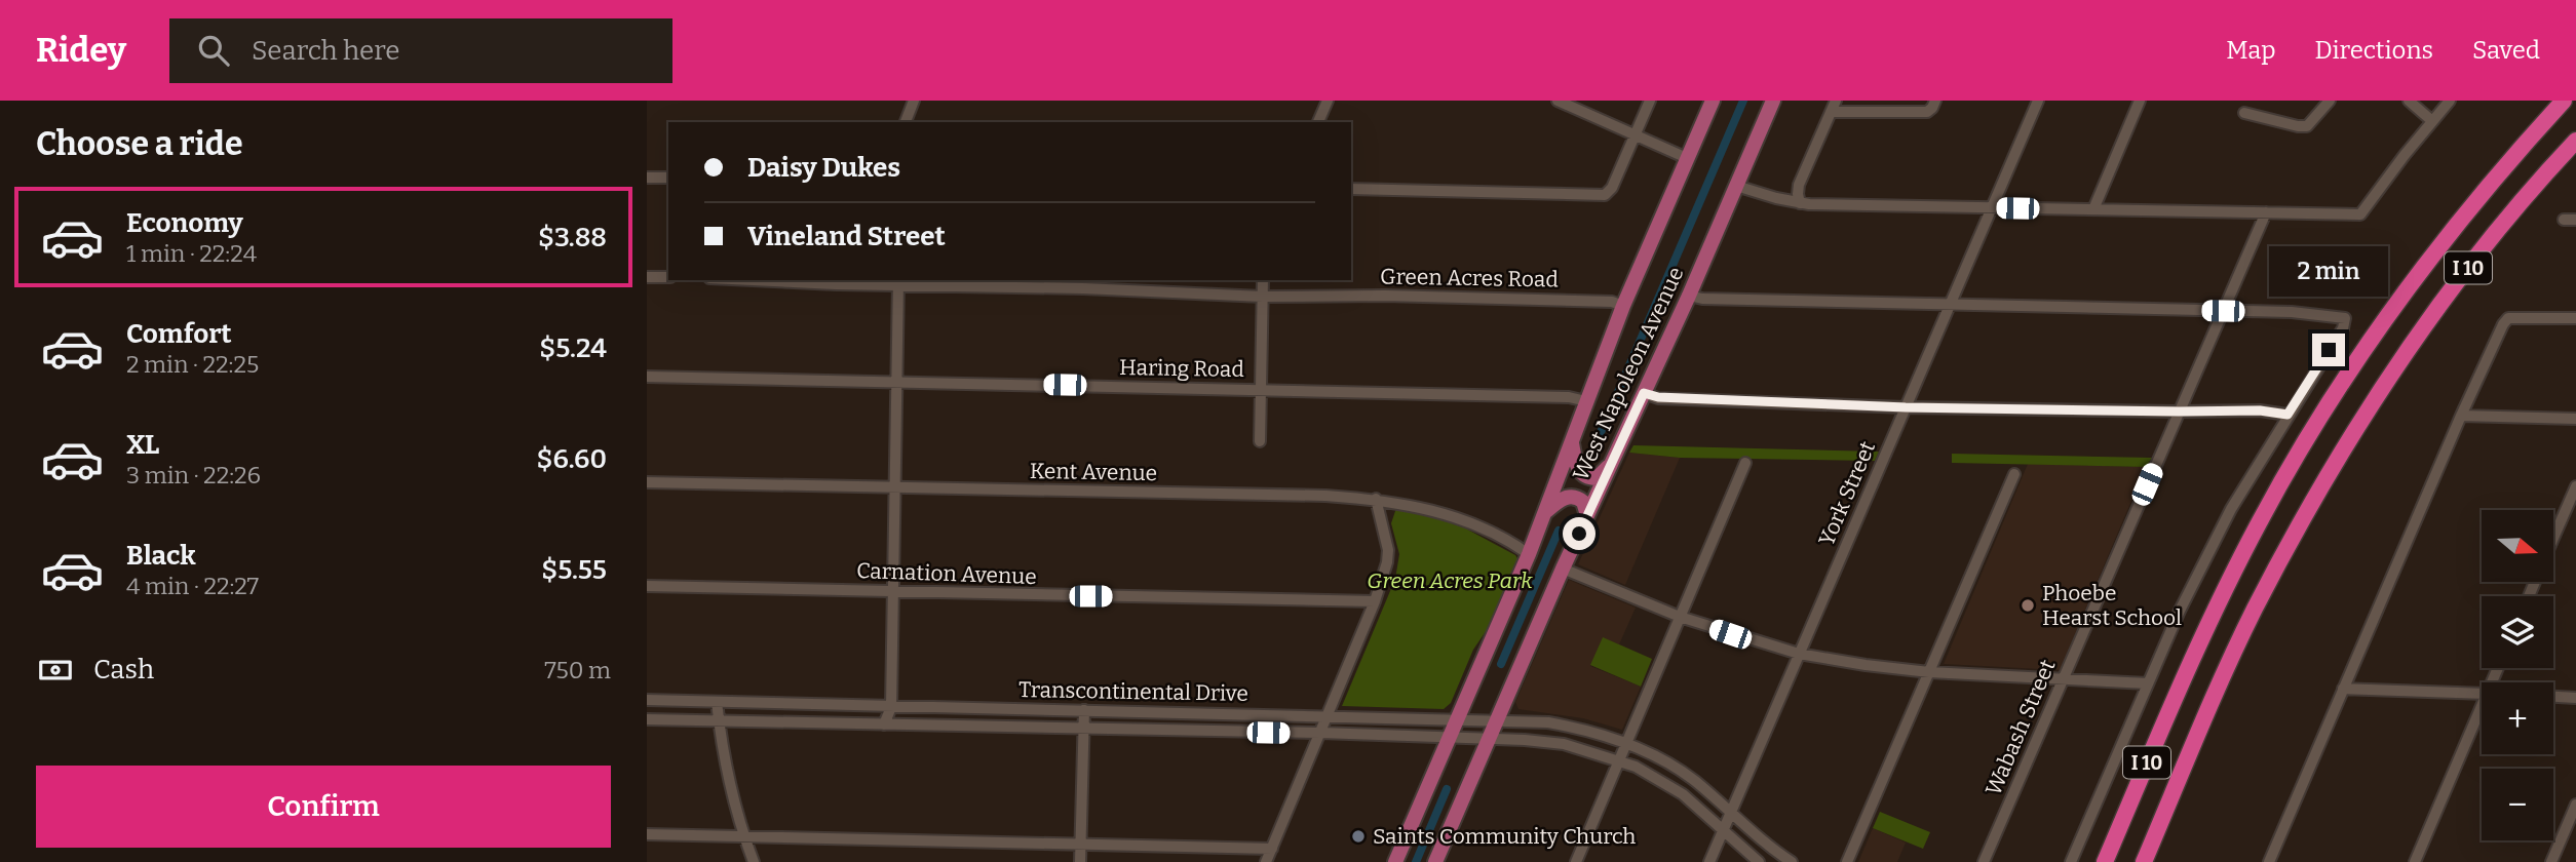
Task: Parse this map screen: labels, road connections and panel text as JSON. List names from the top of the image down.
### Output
{
  "streets": {
    "highway": ["I 10"],
    "main road": ["West Napoleon Avenue"],
    "street": [
      "Green Acres Road",
      "Haring Road",
      "Kent Avenue",
      "York Street",
      "Carnation Avenue",
      "Transcontinental Drive",
      "Wabash Street"
    ]
  },
  "crossings": [
    ["Green Acres Road", "West Napoleon Avenue"],
    ["Haring Road", "West Napoleon Avenue"],
    ["West Napoleon Avenue", "Kent Avenue"],
    ["West Napoleon Avenue", "Transcontinental Drive"],
    ["York Street", "Transcontinental Drive"]
  ],
  "parks": ["Green Acres Park"],
  "places": ["Phoebe Hearst School", "Saints Community Church"],
  "north": "right",
  "page": {
    "header": "Ridey",
    "search": "Search here",
    "nav": ["Map", "Directions", "Saved"],
    "heading": "Choose a ride",
    "banner": ["Daisy Dukes", "Vineland Street"],
    "list": [
      {
        "name": "Economy",
        "note": "1 min · 22:24",
        "value": "$3.88"
      },
      {
        "name": "Comfort",
        "note": "2 min · 22:25",
        "value": "$5.24"
      },
      {
        "name": "XL",
        "note": "3 min · 22:26",
        "value": "$6.60"
      },
      {
        "name": "Black",
        "note": "4 min · 22:27",
        "value": "$5.55"
      }
    ],
    "bubble": "2 min",
    "map_buttons": ["+", "−"],
    "pay": ["Cash", "750 m"],
    "buttons": "Confirm"
  }
}
